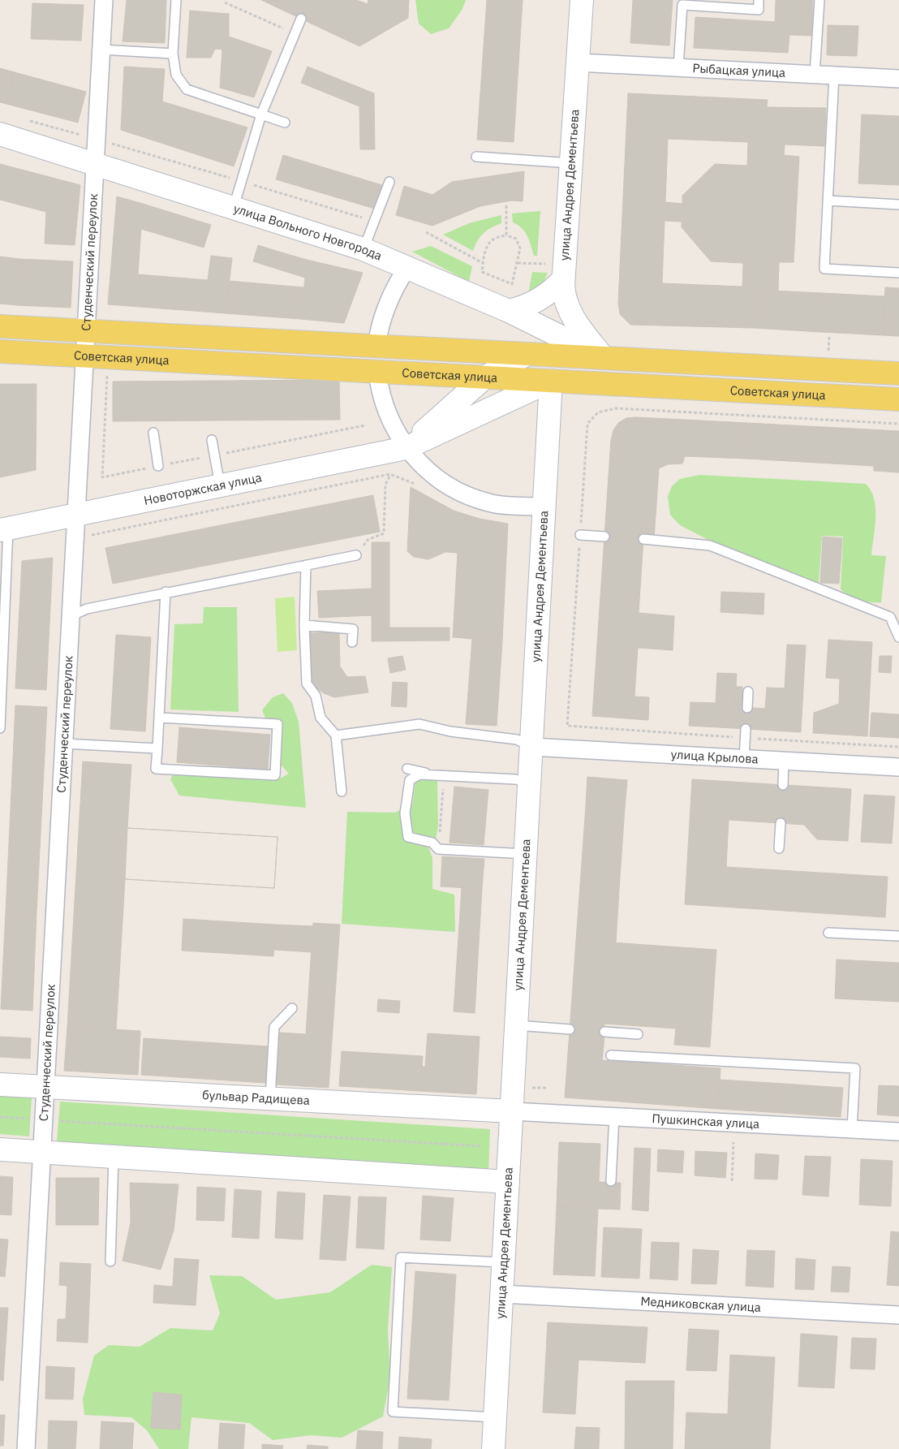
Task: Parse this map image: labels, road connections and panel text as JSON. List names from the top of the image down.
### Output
{
  "streets": {
    "main road": ["Советская улица"],
    "street": [
      "Рыбацкая улица",
      "улица Андрея Дементьева",
      "улица Вольного Новгорода",
      "Студенческий переулок",
      "Новоторжская улица",
      "улица Крылова",
      "бульвар Радищева",
      "Пушкинская улица",
      "Медниковская улица"
    ]
  },
  "crossings": [
    ["Рыбацкая улица", "улица Андрея Дементьева"],
    ["улица Андрея Дементьева", "улица Вольного Новгорода"],
    ["улица Андрея Дементьева", "Советская улица"],
    ["улица Андрея Дементьева", "Новоторжская улица"],
    ["улица Андрея Дементьева", "улица Крылова"],
    ["улица Андрея Дементьева", "бульвар Радищева"],
    ["улица Андрея Дементьева", "Пушкинская улица"],
    ["улица Андрея Дементьева", "Медниковская улица"],
    ["улица Вольного Новгорода", "Студенческий переулок"],
    ["улица Вольного Новгорода", "Советская улица"],
    ["Студенческий переулок", "Советская улица"],
    ["Студенческий переулок", "Новоторжская улица"],
    ["Студенческий переулок", "бульвар Радищева"],
    ["Советская улица", "Новоторжская улица"],
    ["бульвар Радищева", "Пушкинская улица"]
  ]
}
